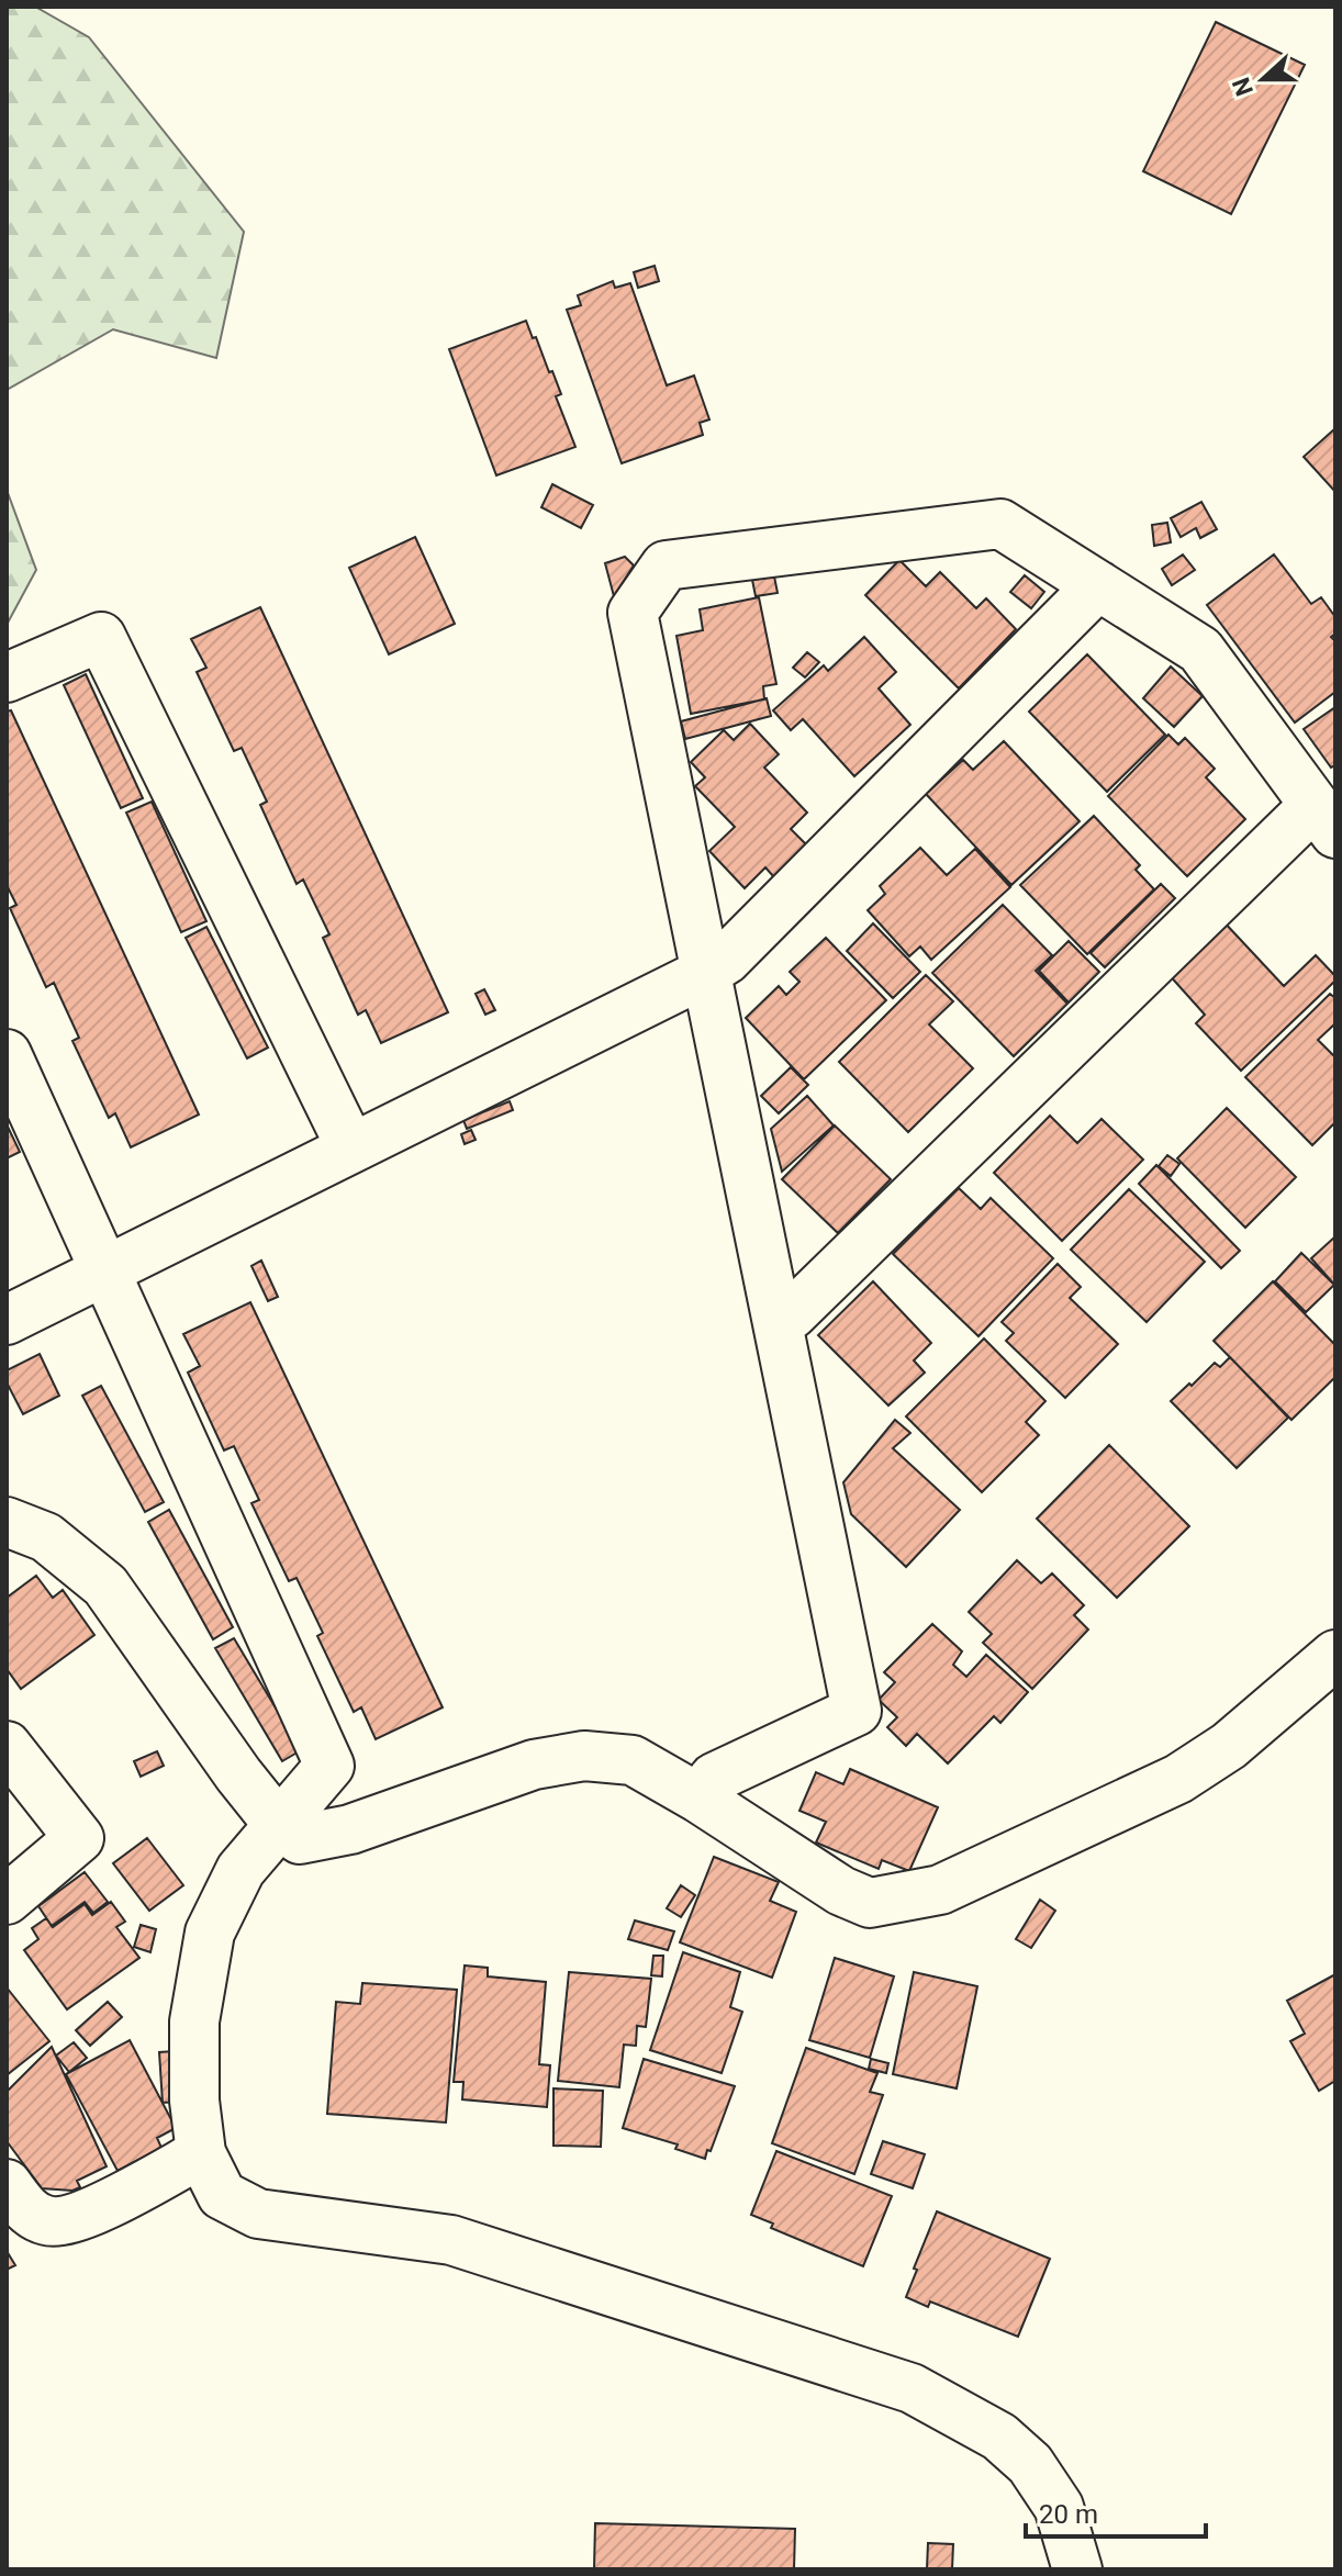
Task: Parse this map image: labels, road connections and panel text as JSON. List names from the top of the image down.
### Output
{
  "scale_bar": "20 m",
  "north": "left"
}
